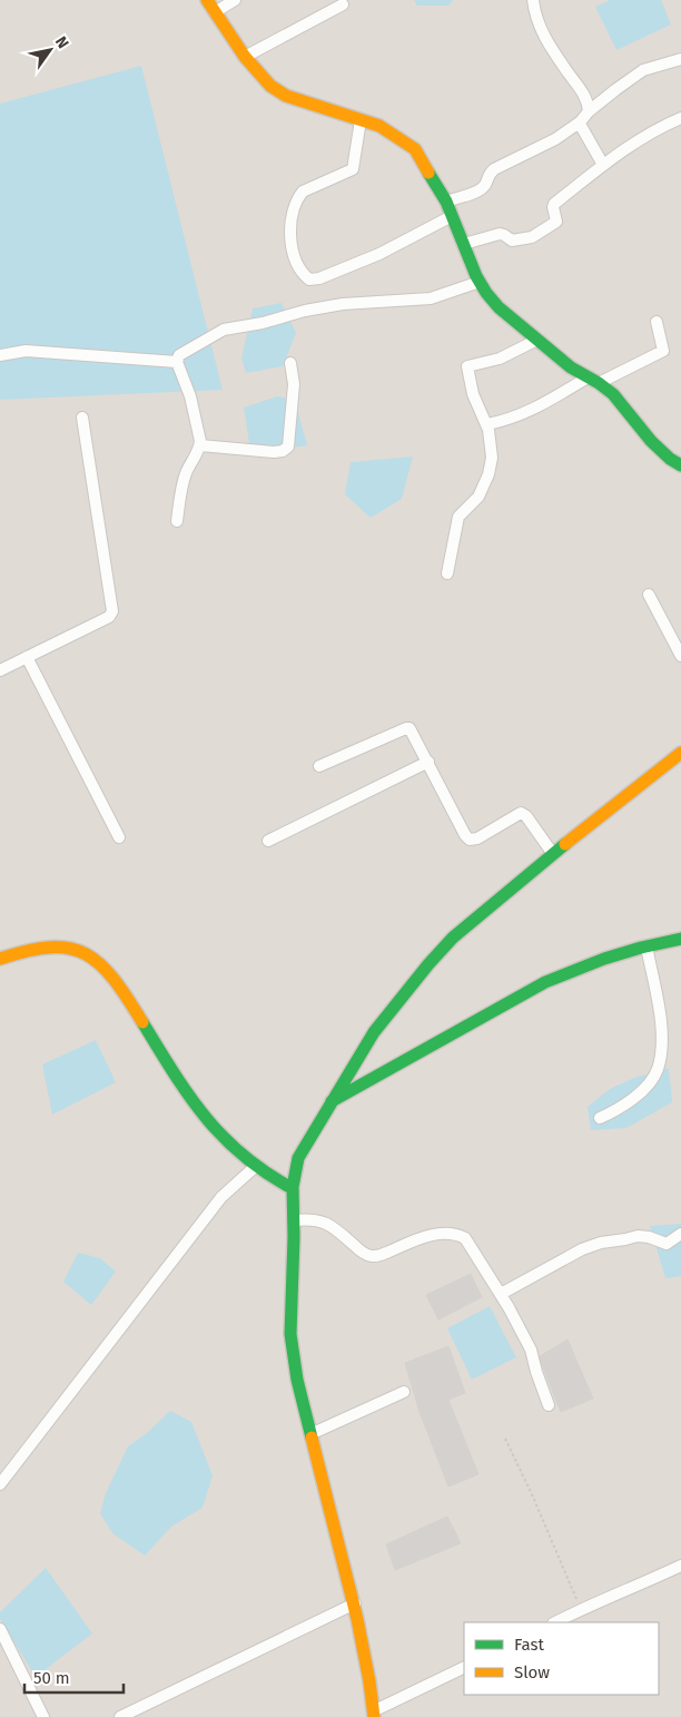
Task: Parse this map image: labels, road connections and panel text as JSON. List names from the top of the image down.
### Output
{
  "legend": ["Fast", "Slow"],
  "scale_bar": "50 m",
  "north": "top right"
}
